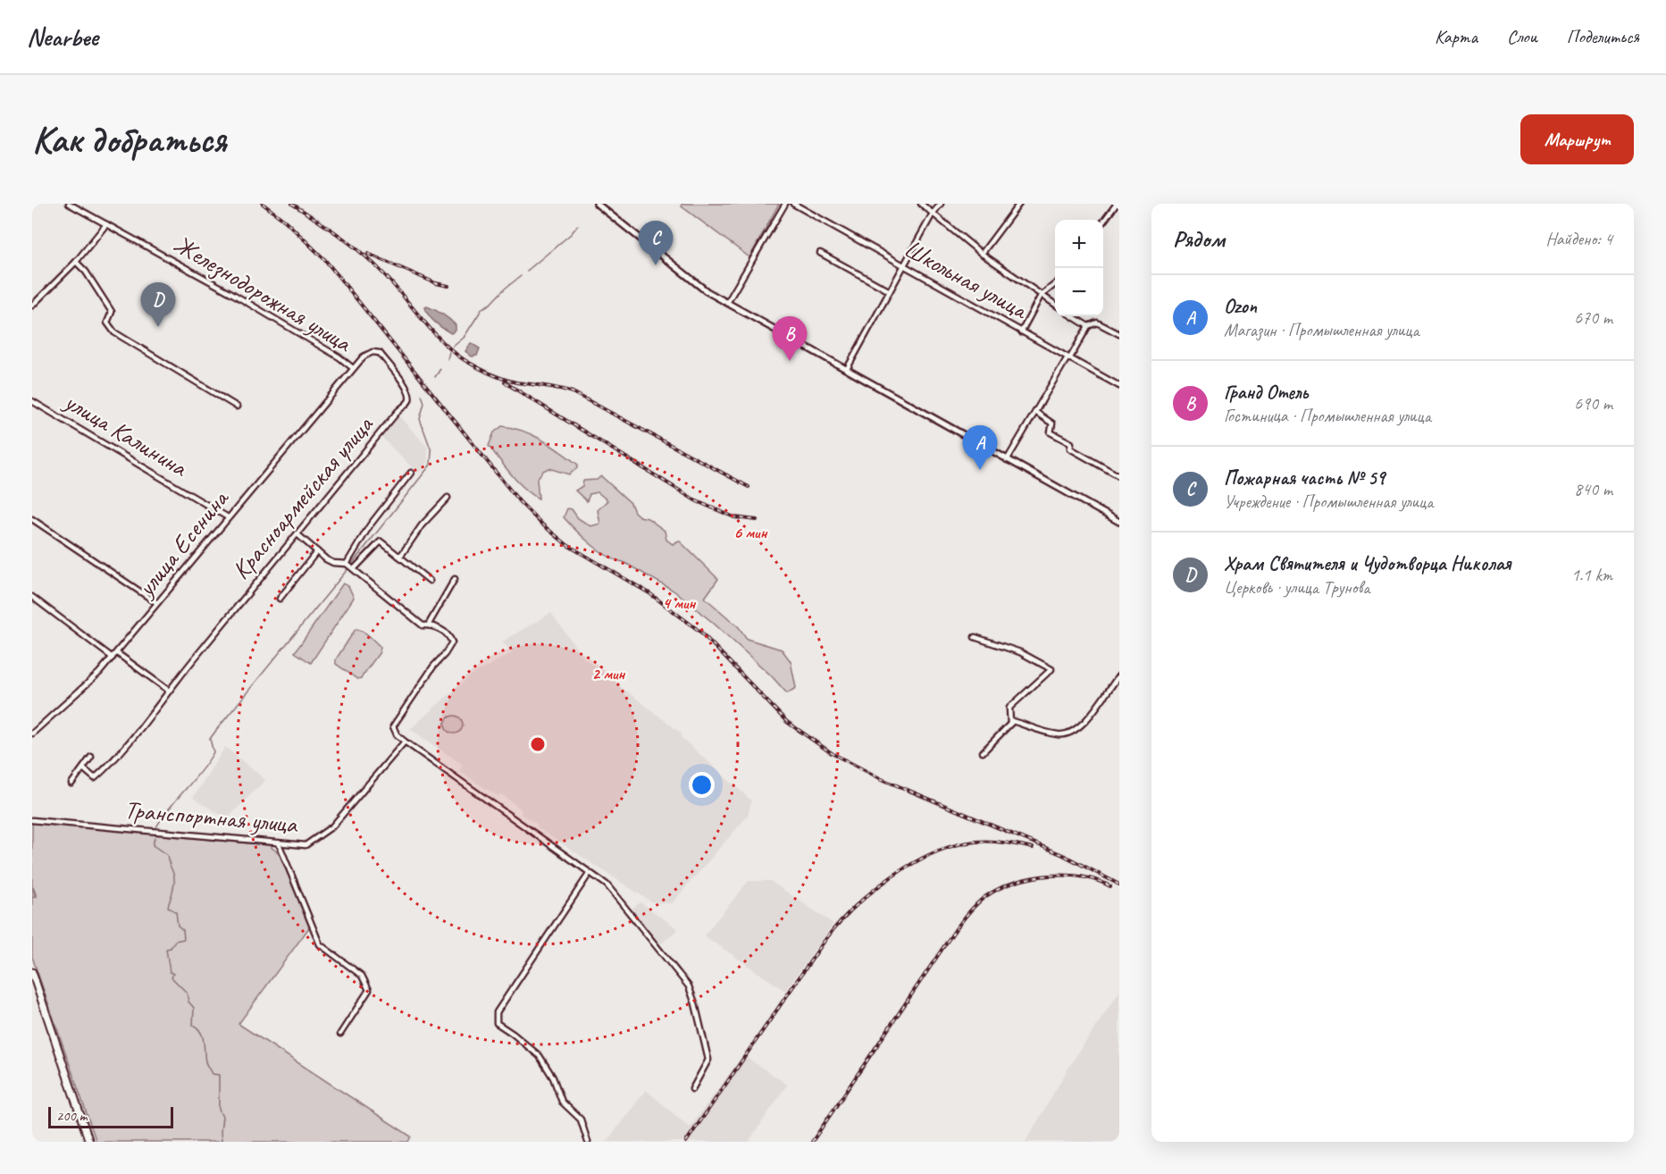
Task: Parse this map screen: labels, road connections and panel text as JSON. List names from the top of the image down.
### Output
{
  "streets": {
    "street": [
      "Школьная улица",
      "Железнодорожная улица",
      "улица Калинина",
      "Красноармейская улица",
      "улица Есенина",
      "Транспортная улица"
    ]
  },
  "crossings": [
    ["Железнодорожная улица", "Красноармейская улица"],
    ["Железнодорожная улица", "улица Есенина"],
    ["улица Калинина", "улица Есенина"],
    ["Красноармейская улица", "улица Есенина"]
  ],
  "scale_bar": "200 m",
  "page": {
    "header": "Nearbee",
    "nav": ["Карта", "Слои", "Поделиться"],
    "buttons": "Маршрут",
    "title": "Как добраться",
    "heading": ["Рядом", "Найдено: 4"],
    "map_buttons": ["+", "−"],
    "pins": [
      "C",
      "D",
      "B",
      "A"
    ],
    "list": [
      {
        "mark": "A",
        "name": "Ozon",
        "note": "Магазин · Промышленная улица",
        "value": "670 m"
      },
      {
        "mark": "B",
        "name": "Гранд Отель",
        "note": "Гостиница · Промышленная улица",
        "value": "690 m"
      },
      {
        "mark": "C",
        "name": "Пожарная часть № 59",
        "note": "Учреждение · Промышленная улица",
        "value": "840 m"
      },
      {
        "mark": "D",
        "name": "Храм Святителя и Чудотворца Николая",
        "note": "Церковь · улица Трунова",
        "value": "1.1 km"
      }
    ],
    "scale": "200 m"
  },
  "rings": ["6 мин", "4 мин", "2 мин"]
}
